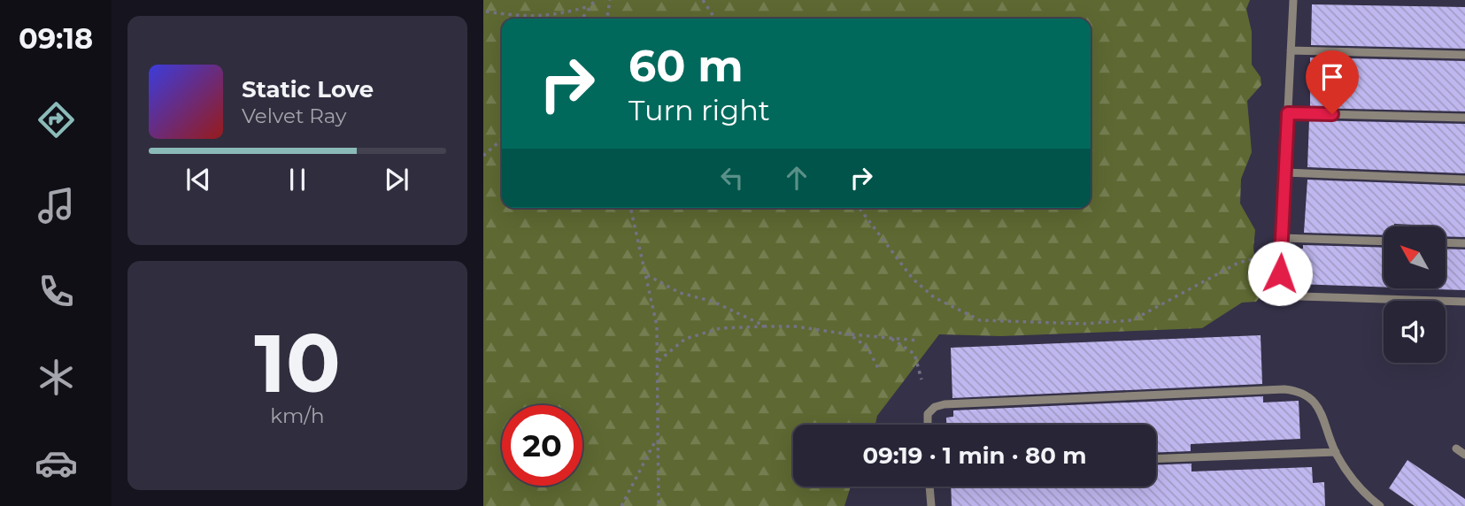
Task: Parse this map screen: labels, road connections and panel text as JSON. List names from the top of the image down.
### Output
{
  "north": "top left",
  "page": {
    "tabs": "09:18",
    "turn": ["60 m", "Turn right"],
    "song": ["Static Love", "Velvet Ray"],
    "tile": ["10", "km/h"],
    "limit": "20",
    "trip": "09:19 · 1 min · 80 m"
  }
}
